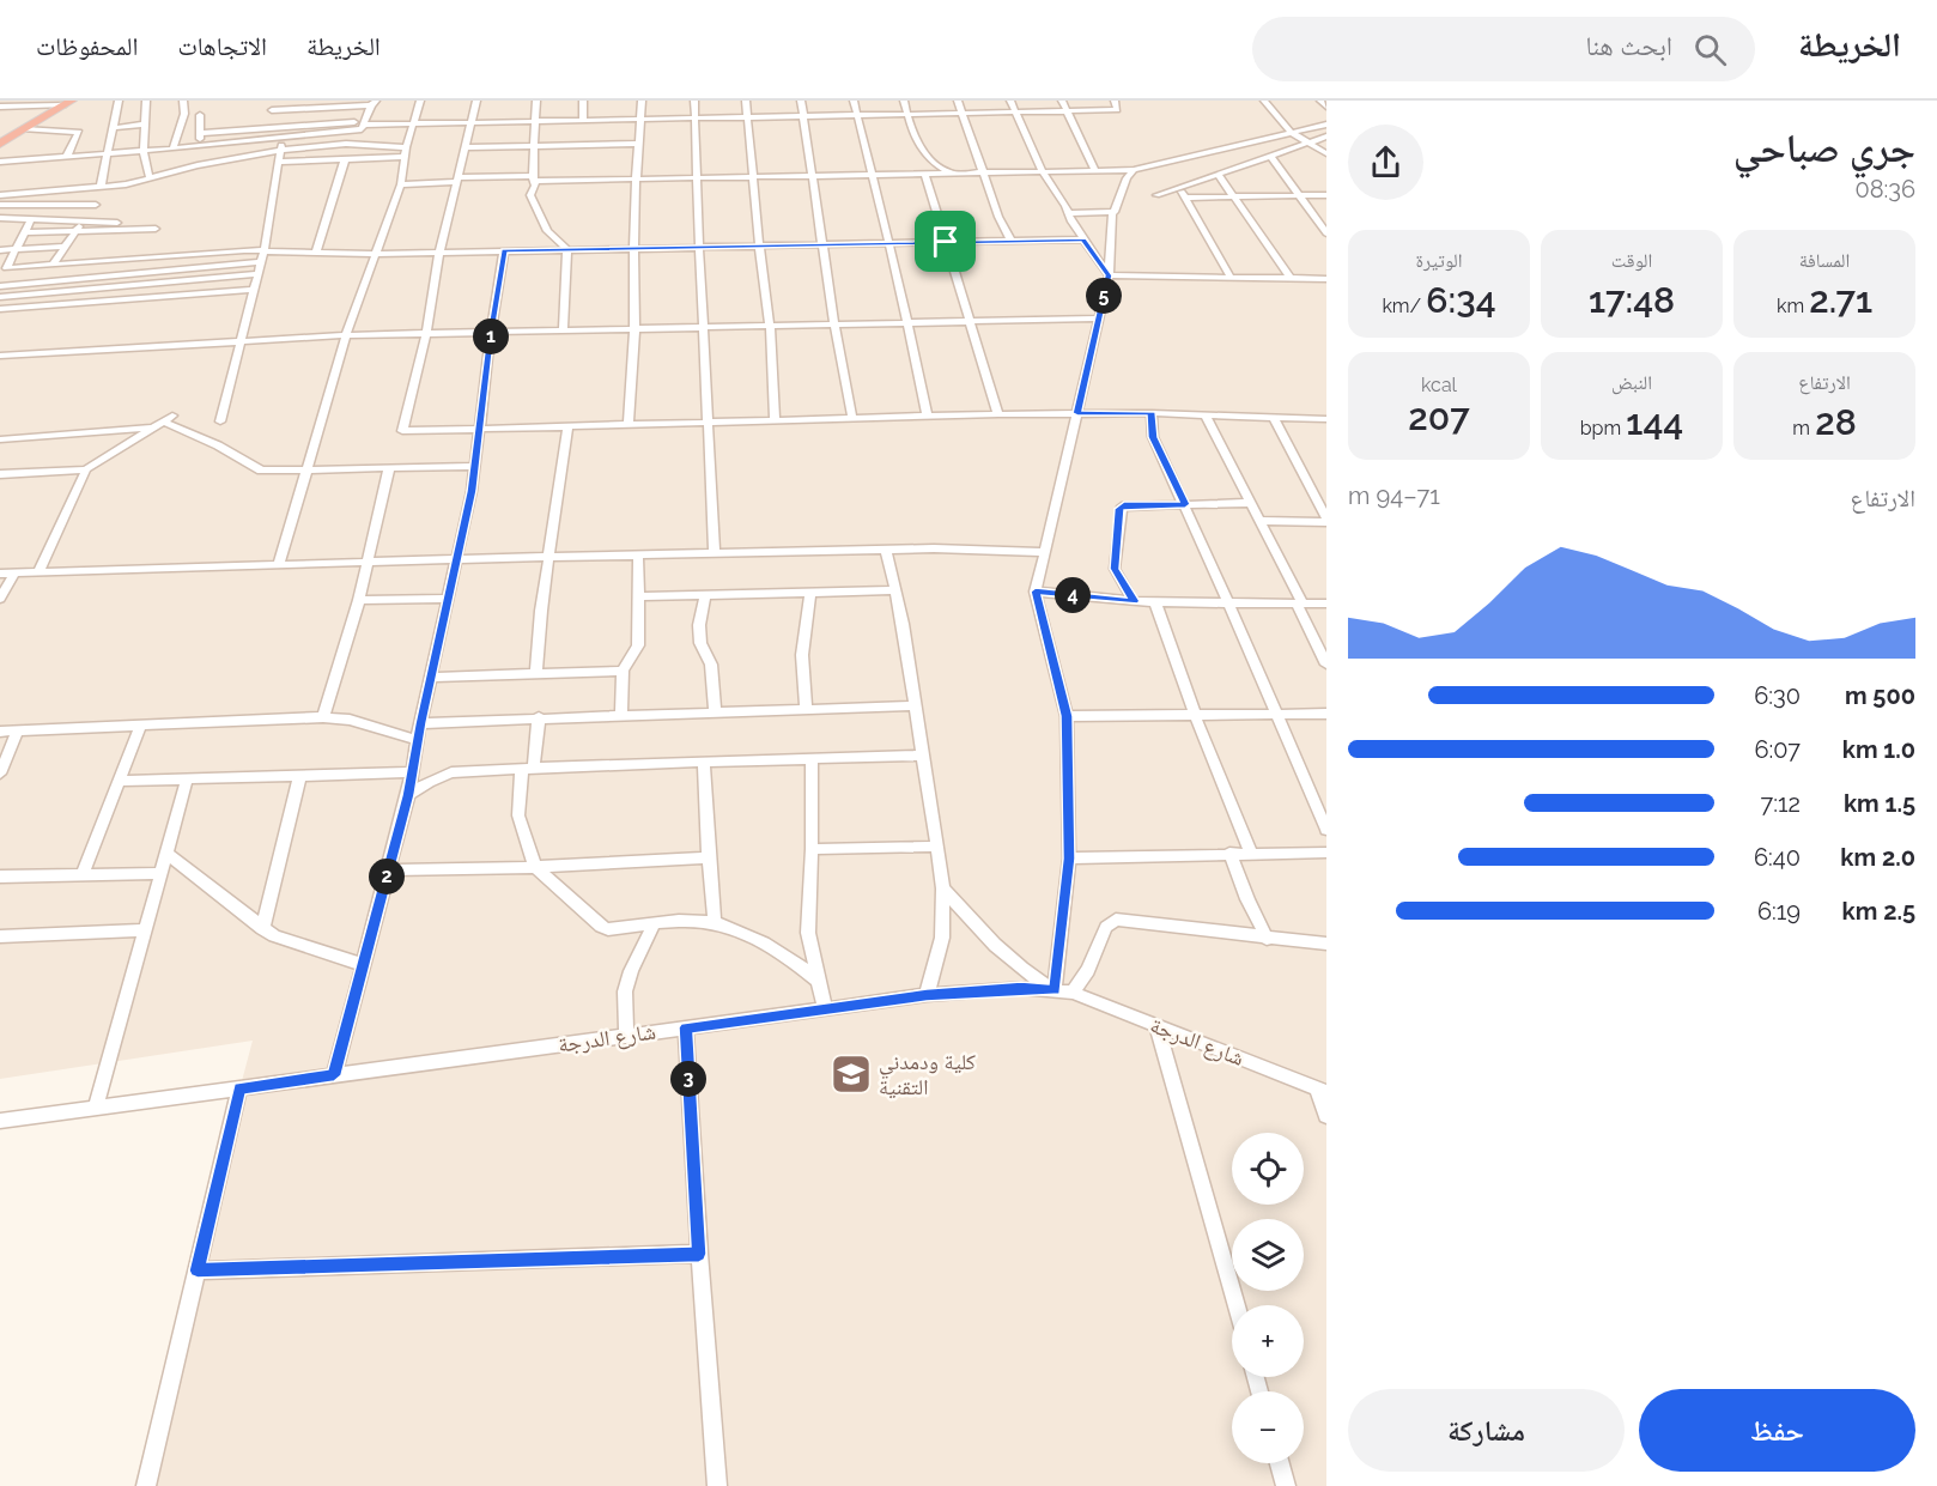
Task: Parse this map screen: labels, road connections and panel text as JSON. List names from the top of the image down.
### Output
{
  "streets": {
    "street": ["شارع الدرجة"]
  },
  "places": {
    "school or university": ["كلية ودمدني التقنية"]
  },
  "page": {
    "header": "الخريطة",
    "search": "ابحث هنا",
    "nav": ["الخريطة", "الاتجاهات", "المحفوظات"],
    "heading": ["جري صباحي", "08:36"],
    "stats": [
      ["المسافة", "2.71 km"],
      ["الوقت", "17:48"],
      ["الوتيرة", "6:34 /km"],
      ["الارتفاع", "28 m"],
      ["النبض", "144 bpm"],
      ["kcal", "207"]
    ],
    "pins": [
      "5",
      "1",
      "4",
      "2",
      "3"
    ],
    "chart": ["الارتفاع", "71–94 m"],
    "list": [
      {
        "name": "500 m",
        "note": "6:30"
      },
      {
        "name": "1.0 km",
        "note": "6:07"
      },
      {
        "name": "1.5 km",
        "note": "7:12"
      },
      {
        "name": "2.0 km",
        "note": "6:40"
      },
      {
        "name": "2.5 km",
        "note": "6:19"
      }
    ],
    "map_buttons": ["+", "−"],
    "buttons": ["حفظ", "مشاركة"]
  }
}
